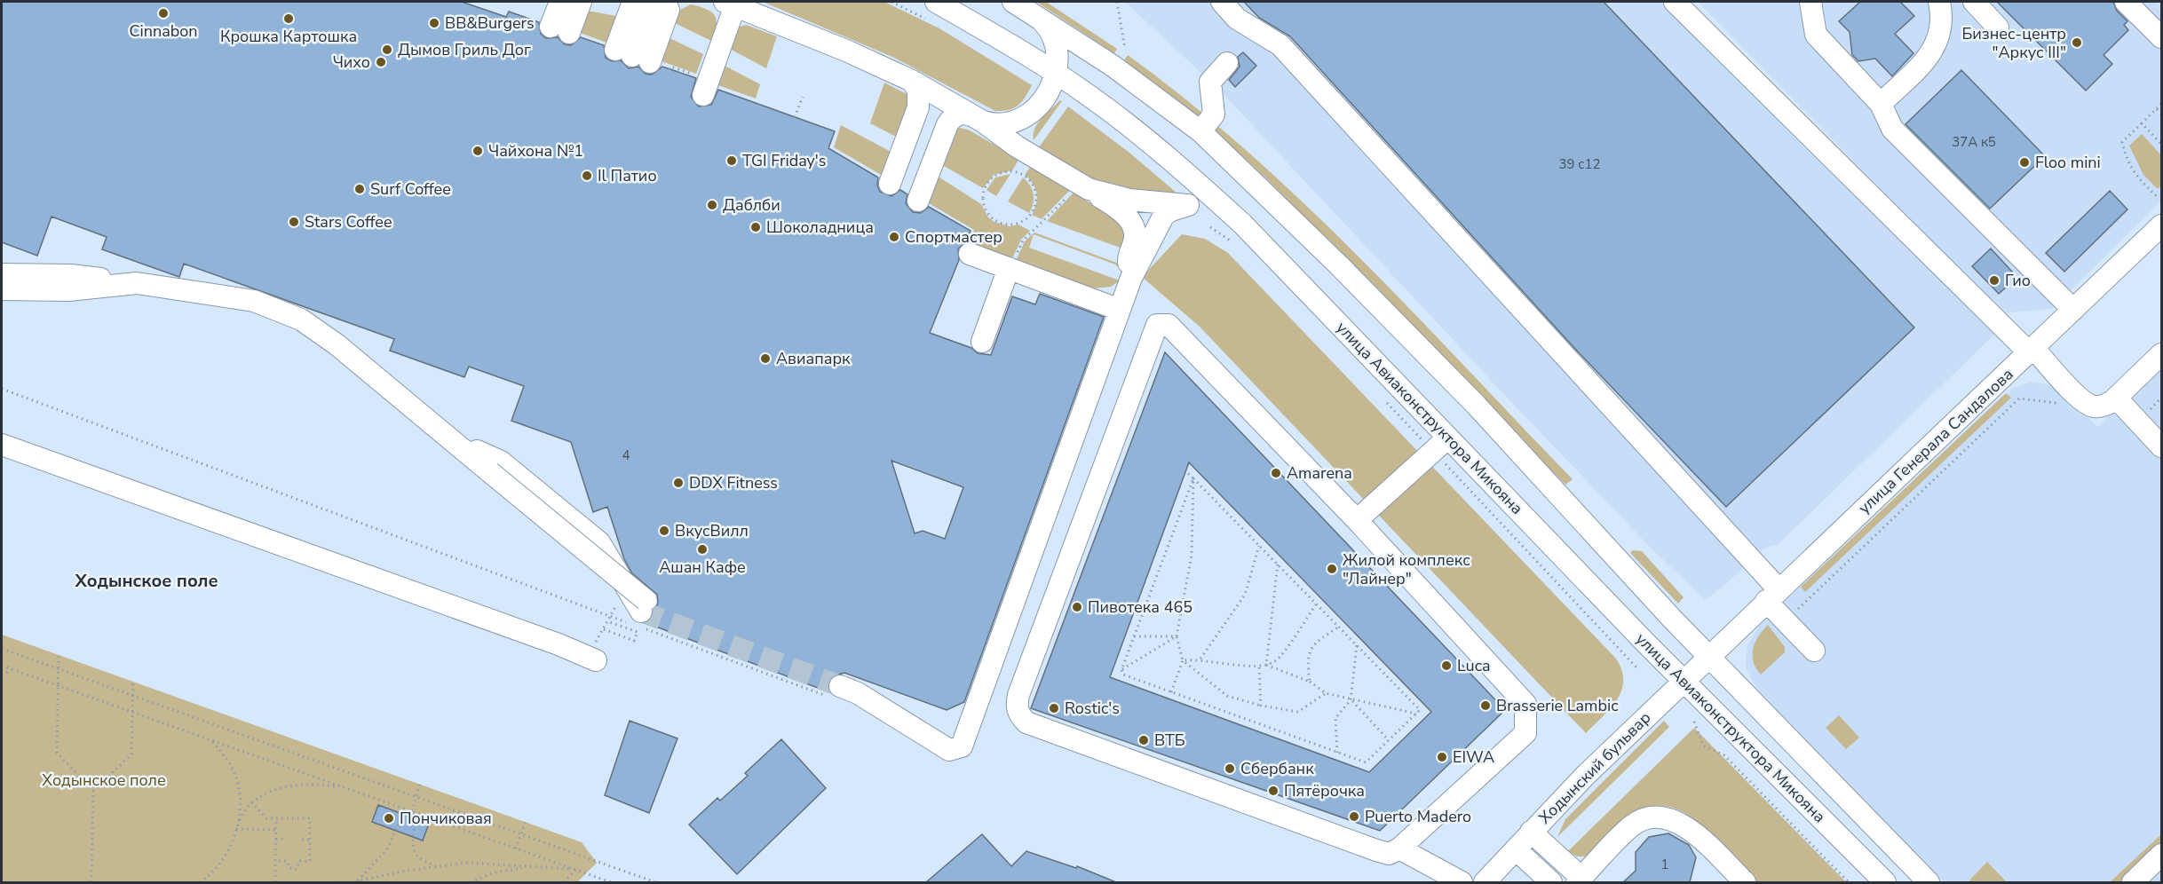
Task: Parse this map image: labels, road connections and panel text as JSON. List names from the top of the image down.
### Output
{
  "streets": {
    "street": ["улица Авиаконструктора Микояна", "улица Генерала Сандалова", "Ходынский бульвар"]
  },
  "crossings": [
    ["улица Авиаконструктора Микояна", "улица Генерала Сандалова"],
    ["улица Авиаконструктора Микояна", "Ходынский бульвар"],
    ["улица Генерала Сандалова", "Ходынский бульвар"]
  ],
  "districts": ["Ходынское поле"],
  "parks": ["Ходынское поле"],
  "places": [
    "Cinnabon",
    "Крошка Картошка",
    "BB&Burgers",
    "Бизнес-центр \"Аркус III\"",
    "Дымов Гриль Дог",
    "Чихо",
    "Чайхона №1",
    "TGI Friday's",
    "Floo mini",
    "Il Патио",
    "Surf Coffee",
    "Даблби",
    "Stars Coffee",
    "Шоколадница",
    "Спортмастер",
    "Гио",
    "Авиапарк",
    "Amarena",
    "DDX Fitness",
    "ВкусВилл",
    "Ашан Кафе",
    "Жилой комплекс \"Лайнер\"",
    "Пивотека 465",
    "Luca",
    "Brasserie Lambic",
    "Rostic's",
    "ВТБ",
    "EIWA",
    "Сбербанк",
    "Пятёрочка",
    "Puerto Madero",
    "Пончиковая"
  ],
  "house_numbers": [
    "37А к5",
    "39 с12",
    "4",
    "1"
  ]
}
